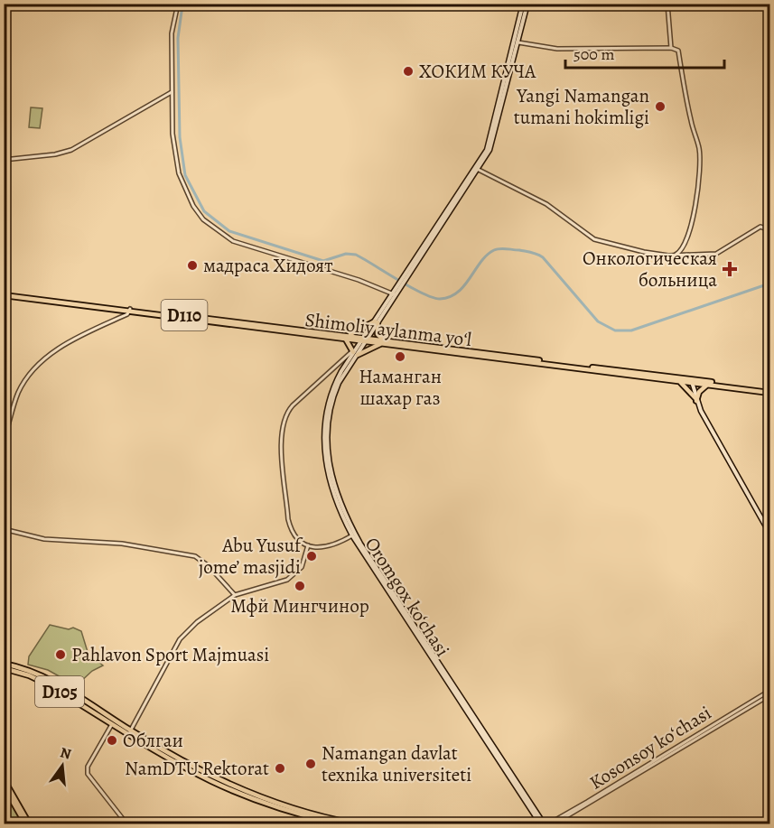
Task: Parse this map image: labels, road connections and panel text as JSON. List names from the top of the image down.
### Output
{
  "streets": {
    "main road": [
      "D110",
      "Shimoliy aylanma yoʻl",
      "Oromgox ko‘chasi",
      "D105"
    ],
    "street": ["Kosonsoy koʻchasi"]
  },
  "crossings": [
    ["Oromgox ko‘chasi", "Kosonsoy koʻchasi"]
  ],
  "places": {
    "other": [
      "ХОКИМ КУЧА",
      "Yangi Namangan tumani hokimligi",
      "мадраса Хидоят",
      "Наманган шахар газ",
      "Abu Yusuf jome’ masjidi",
      "Мфй Мингчинор",
      "Pahlavon Sport Majmuasi",
      "Облгаи",
      "Namangan davlat texnika universiteti",
      "NamDTU Rektorat"
    ],
    "health": ["Онкологическая больница"]
  },
  "scale_bar": "500 m",
  "north": "top"
}
